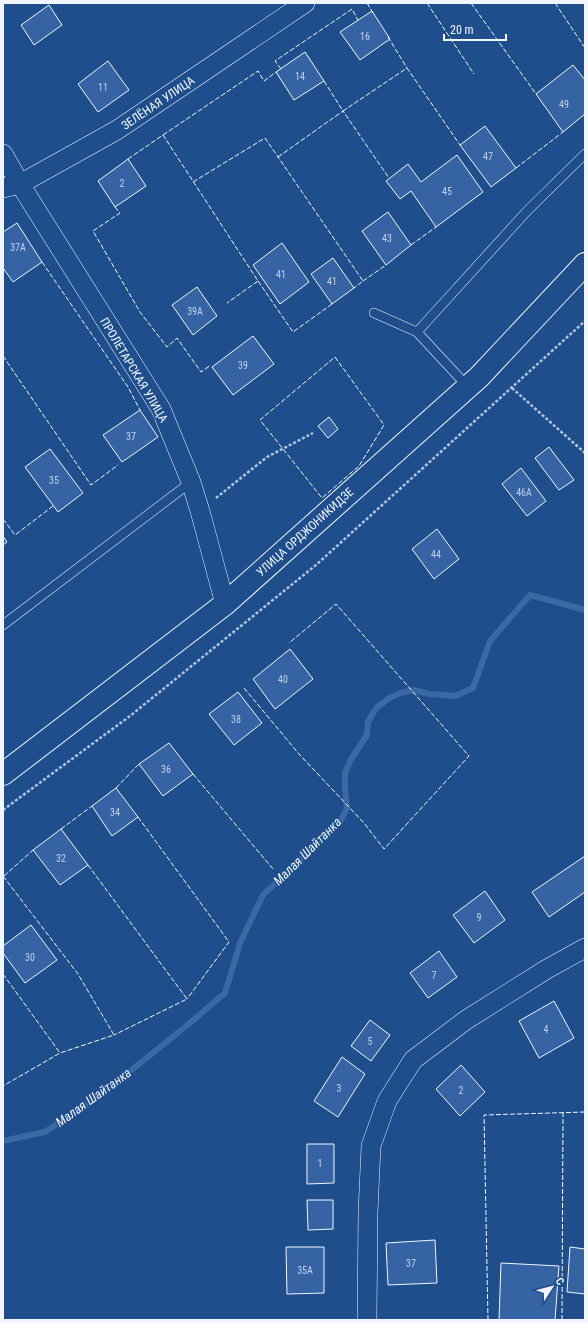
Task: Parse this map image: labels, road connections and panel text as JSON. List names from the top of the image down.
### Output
{
  "streets": {
    "main road": ["УЛИЦА ОРДЖОНИКИДЗЕ"],
    "street": ["ЗЕЛЁНАЯ УЛИЦА", "ПРОЛЕТАРСКАЯ УЛИЦА"]
  },
  "crossings": [
    ["ЗЕЛЁНАЯ УЛИЦА", "ПРОЛЕТАРСКАЯ УЛИЦА"],
    ["ПРОЛЕТАРСКАЯ УЛИЦА", "УЛИЦА ОРДЖОНИКИДЗЕ"]
  ],
  "water": ["Малая Шайтанка"],
  "house_numbers": [
    "16",
    "14",
    "11",
    "49",
    "47",
    "2",
    "45",
    "43",
    "37А",
    "41",
    "41",
    "39А",
    "39",
    "37",
    "35",
    "46А",
    "44",
    "40",
    "38",
    "36",
    "34",
    "32",
    "9",
    "30",
    "7",
    "4",
    "5",
    "3",
    "2",
    "1",
    "37",
    "35А"
  ],
  "scale_bar": "20 m",
  "north": "top right"
}
